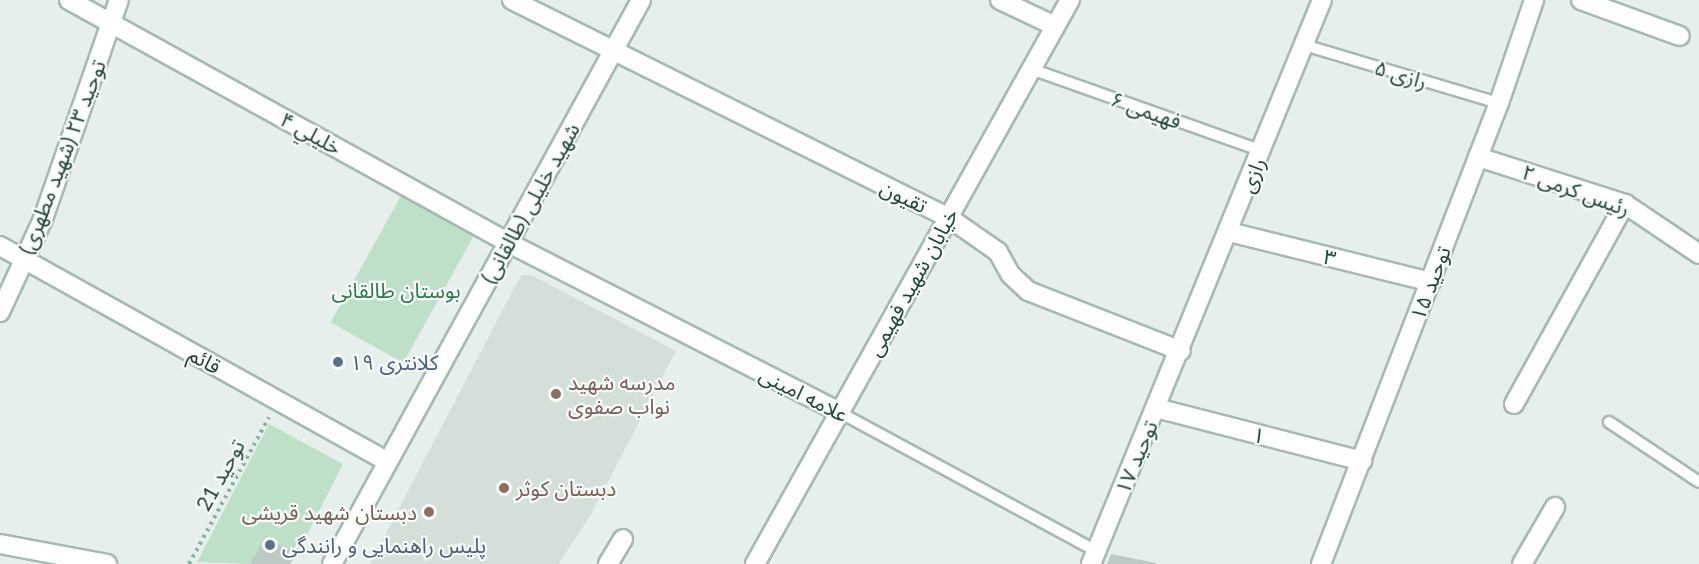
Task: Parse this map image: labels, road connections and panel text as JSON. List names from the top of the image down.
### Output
{
  "streets": {
    "street": [
      "خليلي ۴",
      "توحید ۲۳ (شهید مطهری)",
      "رازی",
      "رئیس کرمی ۲",
      "تقیون",
      "شهید خلیلی (طالقانی)",
      "۳",
      "خیابان شهید فهیمی",
      "توحید ۱۵",
      "قائم",
      "علامه امینی",
      "۱",
      "توحید ۱۷"
    ],
    "lane": ["رازی ۵", "فهیمی ۶"],
    "path": ["توحید 21"]
  },
  "crossings": [
    ["رازی ۵", "رازی"],
    ["رازی ۵", "توحید ۱۵"],
    ["فهیمی ۶", "رازی"],
    ["فهیمی ۶", "خیابان شهید فهیمی"],
    ["خليلي ۴", "توحید ۲۳ (شهید مطهری)"],
    ["خليلي ۴", "شهید خلیلی (طالقانی)"],
    ["خليلي ۴", "علامه امینی"],
    ["توحید ۲۳ (شهید مطهری)", "قائم"],
    ["رازی", "تقیون"],
    ["رازی", "۳"],
    ["رازی", "توحید ۱۷"],
    ["رئیس کرمی ۲", "توحید ۱۵"],
    ["تقیون", "شهید خلیلی (طالقانی)"],
    ["تقیون", "خیابان شهید فهیمی"],
    ["تقیون", "توحید ۱۷"],
    ["شهید خلیلی (طالقانی)", "قائم"],
    ["شهید خلیلی (طالقانی)", "علامه امینی"],
    ["۳", "توحید ۱۵"],
    ["خیابان شهید فهیمی", "علامه امینی"],
    ["توحید ۱۵", "۱"],
    ["قائم", "توحید 21"],
    ["علامه امینی", "توحید ۱۷"],
    ["۱", "توحید ۱۷"]
  ],
  "parks": ["بوستان طالقانی"],
  "places": [
    "کلانتری ۱۹",
    "مدرسه شهید نواب صفوی",
    "دبستان کوثر",
    "دبستان شهید قریشی",
    "پلیس راهنمایی و رانندگی"
  ]
}
